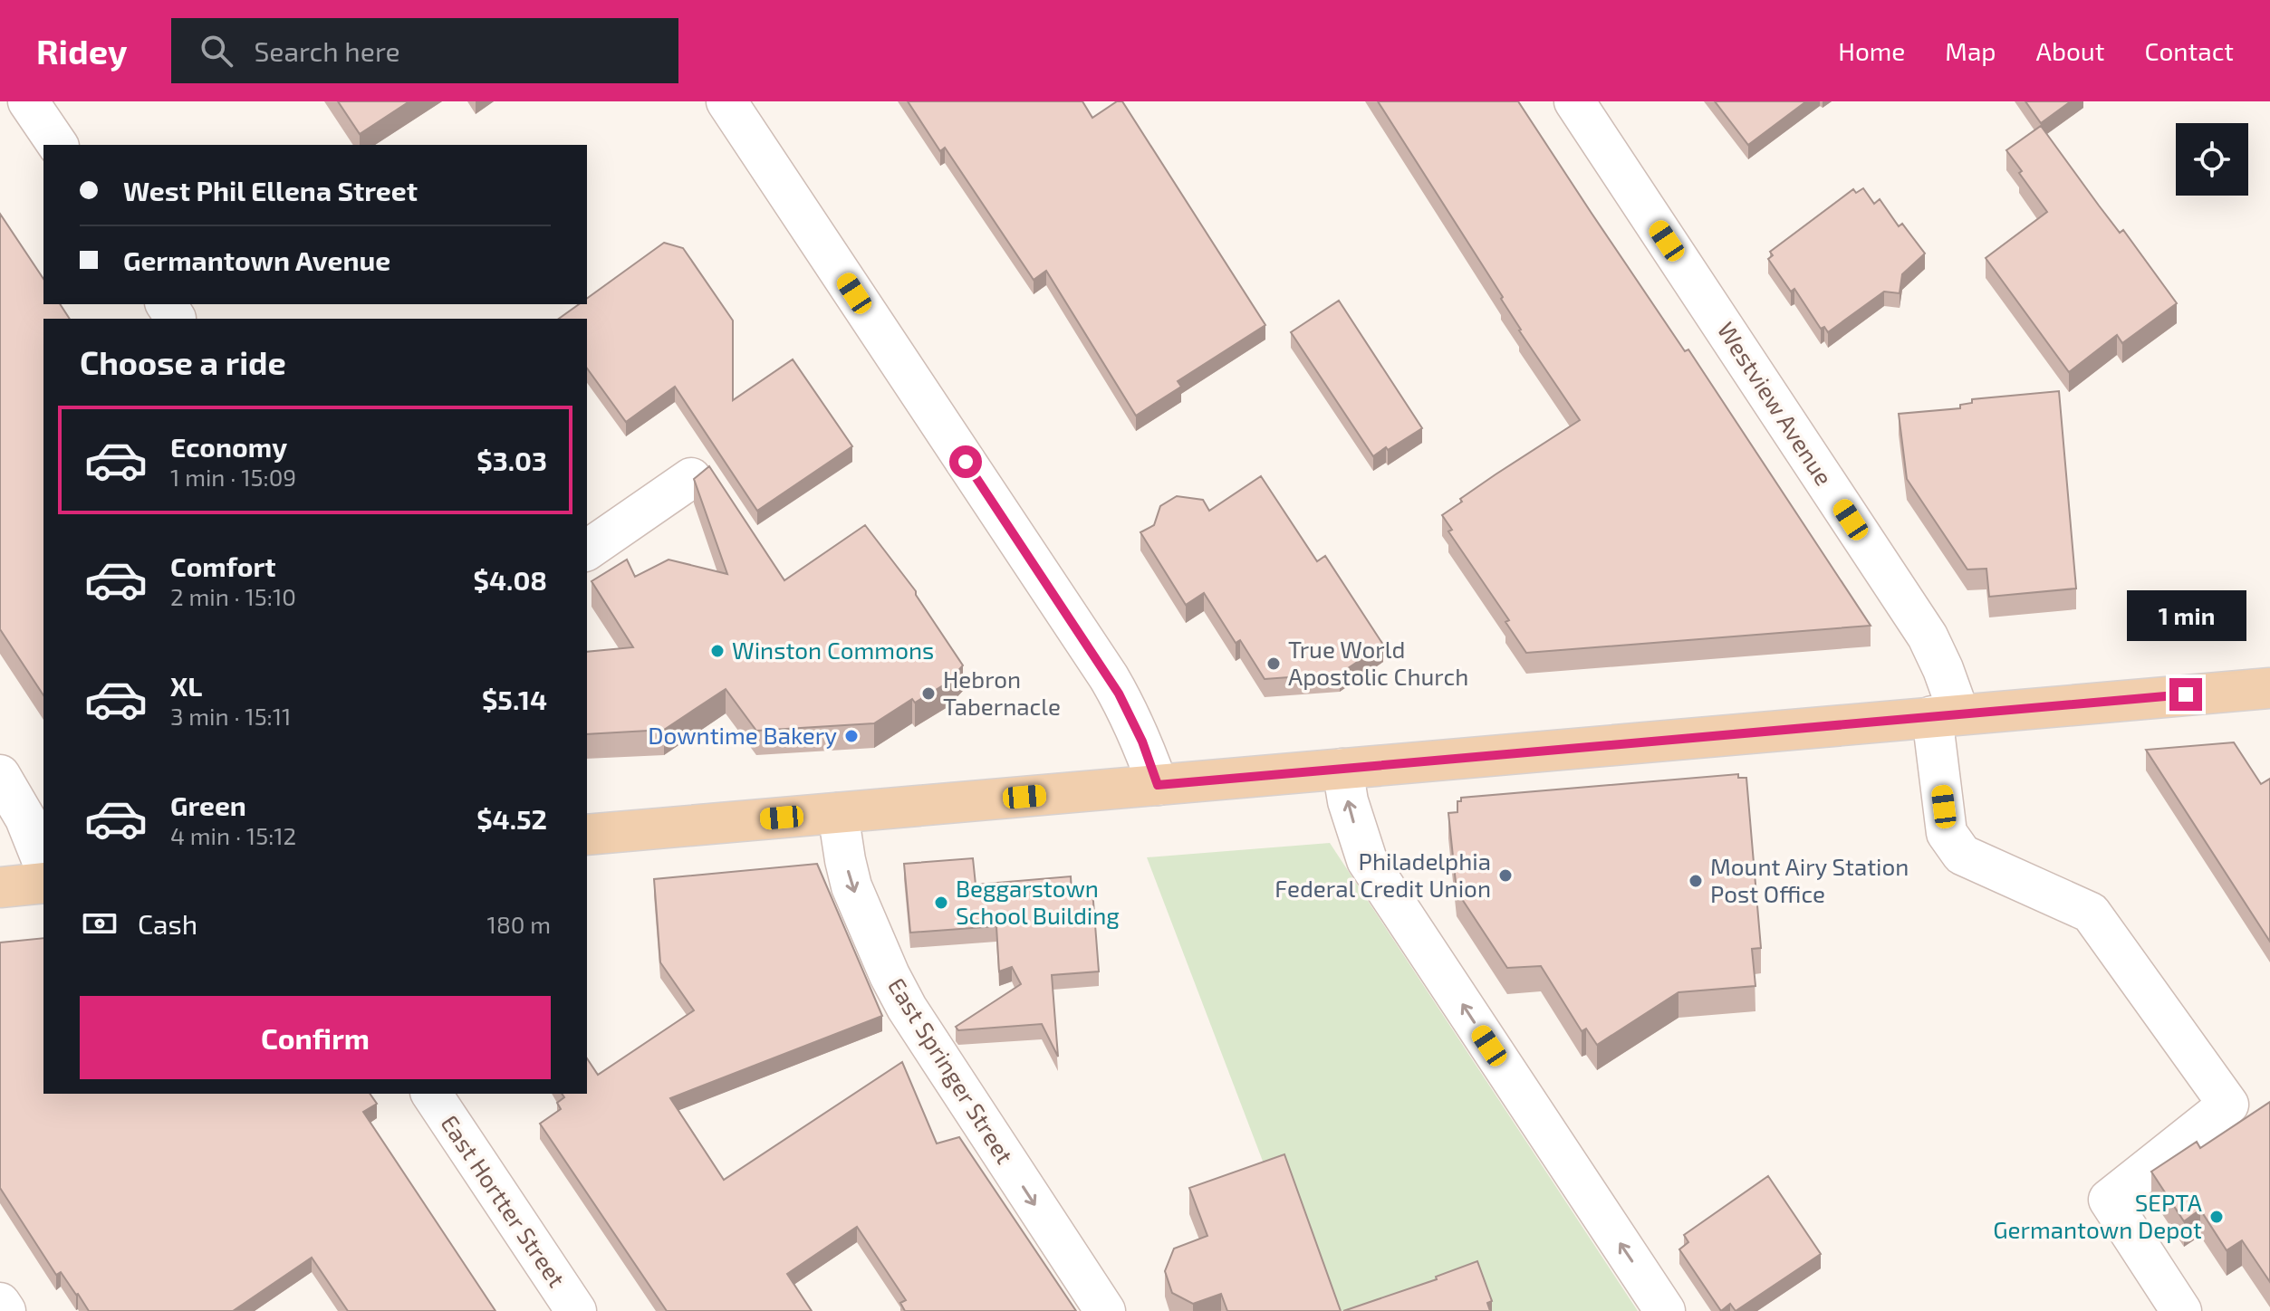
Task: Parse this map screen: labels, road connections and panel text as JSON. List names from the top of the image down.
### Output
{
  "streets": {
    "street": ["Westview Avenue", "East Springer Street", "East Hortter Street"]
  },
  "one_way": ["East Springer Street"],
  "places": [
    "Winston Commons",
    "True World Apostolic Church",
    "Hebron Tabernacle",
    "Downtime Bakery",
    "Philadelphia Federal Credit Union",
    "Mount Airy Station Post Office",
    "Beggarstown School Building",
    "SEPTA Germantown Depot"
  ],
  "page": {
    "header": "Ridey",
    "search": "Search here",
    "nav": [
      "Home",
      "Map",
      "About",
      "Contact"
    ],
    "banner": ["West Phil Ellena Street", "Germantown Avenue"],
    "heading": "Choose a ride",
    "list": [
      {
        "name": "Economy",
        "note": "1 min · 15:09",
        "value": "$3.03"
      },
      {
        "name": "Comfort",
        "note": "2 min · 15:10",
        "value": "$4.08"
      },
      {
        "name": "XL",
        "note": "3 min · 15:11",
        "value": "$5.14"
      },
      {
        "name": "Green",
        "note": "4 min · 15:12",
        "value": "$4.52"
      }
    ],
    "bubble": "1 min",
    "pay": ["Cash", "180 m"],
    "buttons": "Confirm"
  }
}
